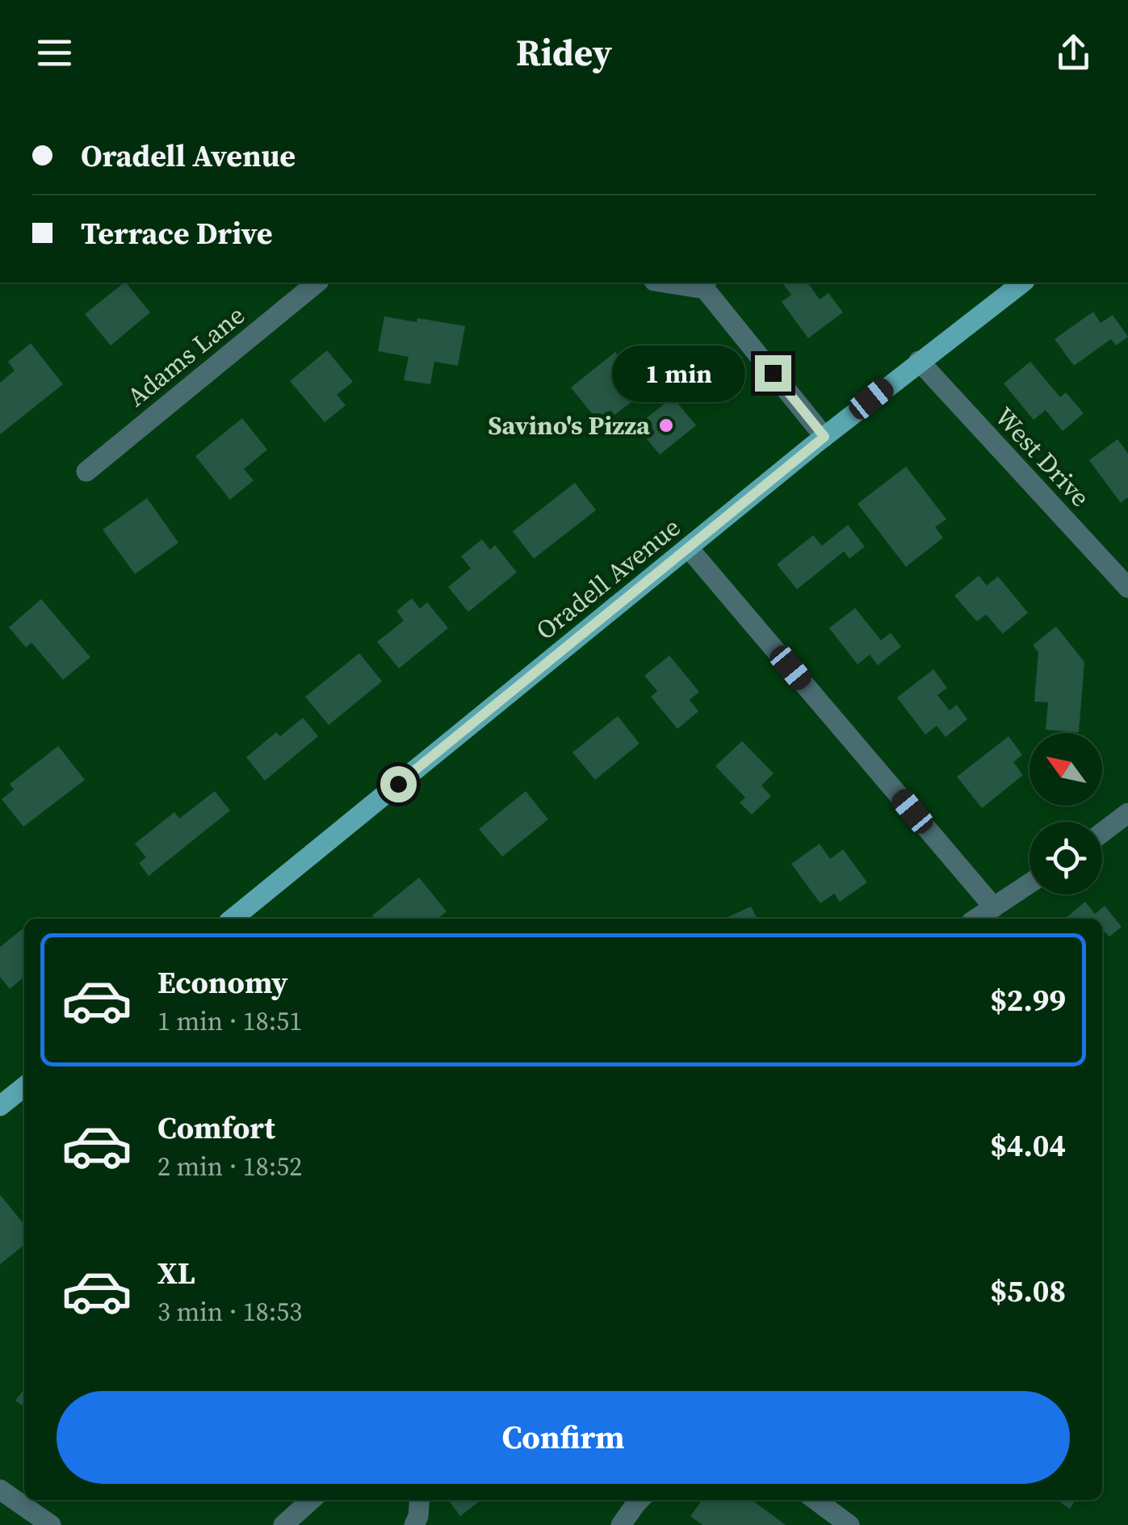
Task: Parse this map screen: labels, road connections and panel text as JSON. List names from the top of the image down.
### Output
{
  "streets": {
    "main road": ["Oradell Avenue"],
    "street": ["Adams Lane", "West Drive"]
  },
  "crossings": [
    ["West Drive", "Oradell Avenue"]
  ],
  "places": ["Savino's Pizza"],
  "north": "top left",
  "page": {
    "header": "Ridey",
    "banner": ["Oradell Avenue", "Terrace Drive"],
    "bubble": "1 min",
    "list": [
      {
        "name": "Economy",
        "note": "1 min · 18:51",
        "value": "$2.99"
      },
      {
        "name": "Comfort",
        "note": "2 min · 18:52",
        "value": "$4.04"
      },
      {
        "name": "XL",
        "note": "3 min · 18:53",
        "value": "$5.08"
      }
    ],
    "buttons": "Confirm"
  }
}
